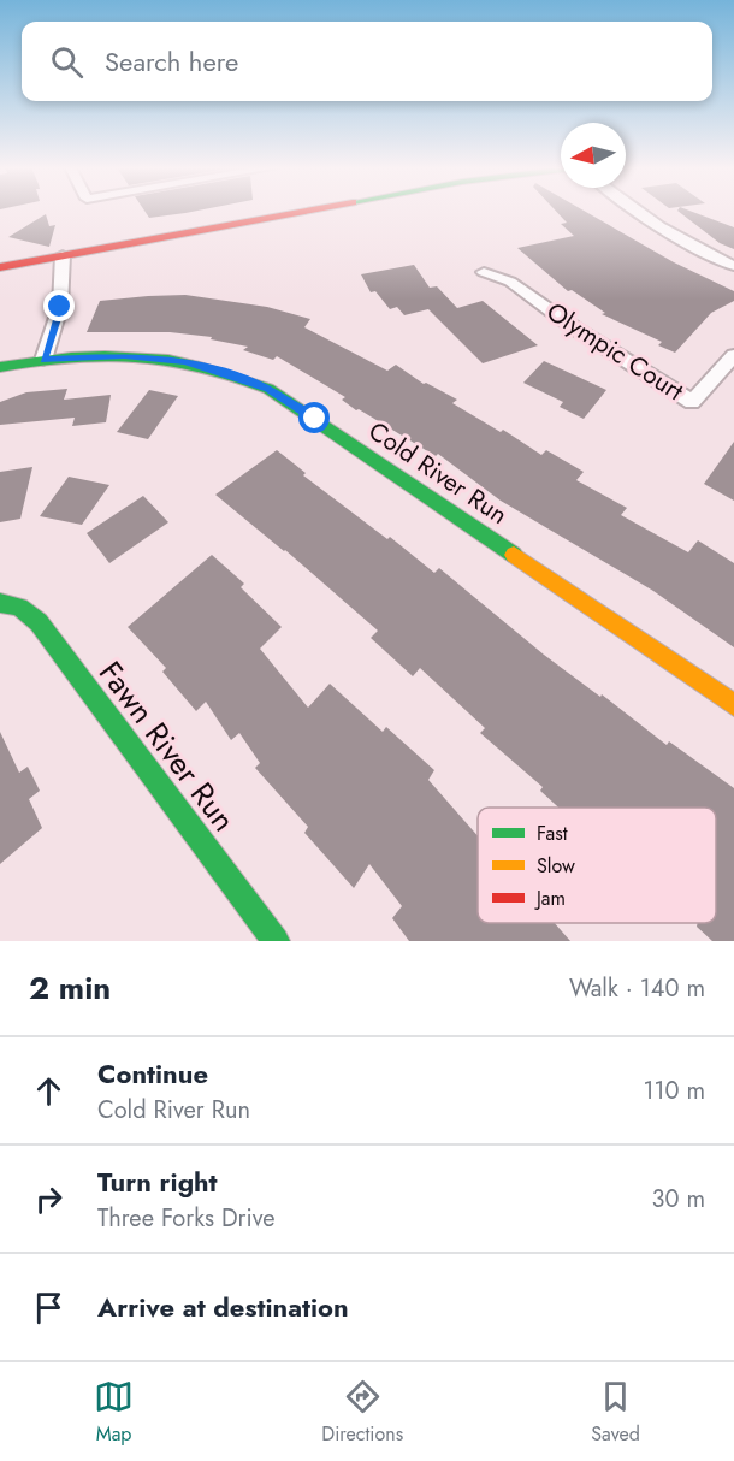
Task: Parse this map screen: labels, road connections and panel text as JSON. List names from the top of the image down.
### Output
{
  "streets": {
    "street": ["Olympic Court", "Cold River Run", "Fawn River Run"]
  },
  "legend": ["Fast", "Slow", "Jam"],
  "north": "left",
  "page": {
    "search": "Search here",
    "heading": ["2 min", "Walk · 140 m"],
    "list": [
      ["Continue", "Cold River Run", "110 m"],
      ["Turn right", "Three Forks Drive", "30 m"],
      "Arrive at destination"
    ],
    "nav": ["Map", "Directions", "Saved"]
  }
}
